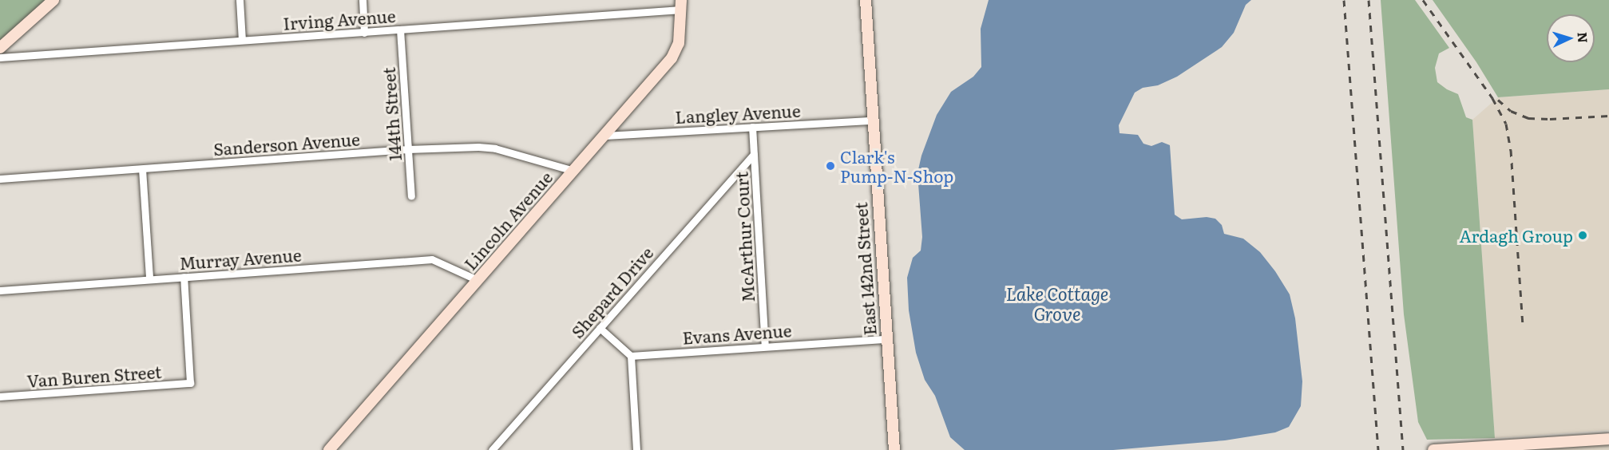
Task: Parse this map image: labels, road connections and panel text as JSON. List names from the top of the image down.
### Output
{
  "streets": {
    "street": [
      "Irving Avenue",
      "Langley Avenue",
      "144th Street",
      "Sanderson Avenue",
      "Lincoln Avenue",
      "McArthur Court",
      "Murray Avenue",
      "East 142nd Street",
      "Shepard Drive",
      "Evans Avenue",
      "Van Buren Street"
    ]
  },
  "crossings": [
    ["Irving Avenue", "144th Street"],
    ["Irving Avenue", "Lincoln Avenue"],
    ["Langley Avenue", "Lincoln Avenue"],
    ["Langley Avenue", "McArthur Court"],
    ["Langley Avenue", "East 142nd Street"],
    ["144th Street", "Sanderson Avenue"],
    ["Sanderson Avenue", "Lincoln Avenue"],
    ["Lincoln Avenue", "Murray Avenue"],
    ["McArthur Court", "Shepard Drive"],
    ["McArthur Court", "Evans Avenue"],
    ["Murray Avenue", "Van Buren Street"],
    ["East 142nd Street", "Evans Avenue"]
  ],
  "water": ["Lake Cottage Grove"],
  "places": ["Clark's Pump-N-Shop", "Ardagh Group"],
  "north": "right"
}
